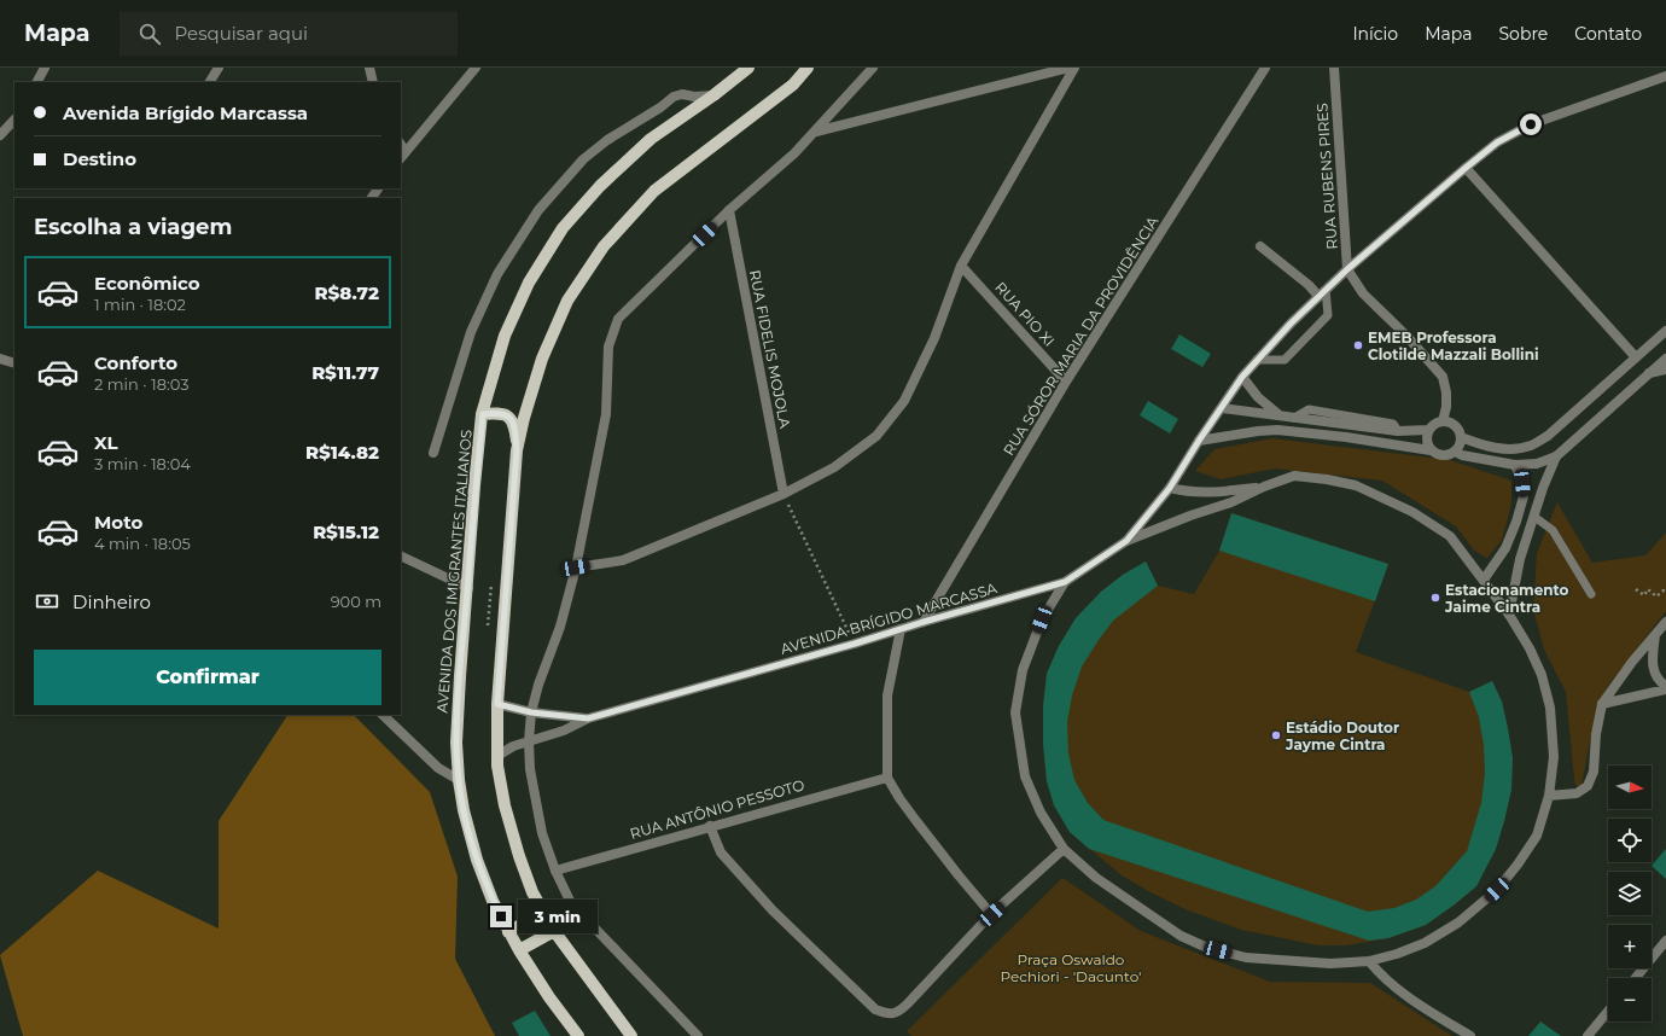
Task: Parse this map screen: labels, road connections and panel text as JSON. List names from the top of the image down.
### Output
{
  "streets": {
    "main road": ["AVENIDA DOS IMIGRANTES ITALIANOS"],
    "street": [
      "RUA RUBENS PIRES",
      "RUA PIO XI",
      "RUA SÓROR MARIA DA PROVIDÊNCIA",
      "RUA FIDELIS MOJOLA",
      "AVENIDA BRÍGIDO MARCASSA",
      "RUA ANTÔNIO PESSOTO"
    ]
  },
  "crossings": [
    ["RUA RUBENS PIRES", "AVENIDA BRÍGIDO MARCASSA"],
    ["RUA PIO XI", "RUA SÓROR MARIA DA PROVIDÊNCIA"],
    ["RUA SÓROR MARIA DA PROVIDÊNCIA", "AVENIDA BRÍGIDO MARCASSA"]
  ],
  "parks": ["Praça Oswaldo Pechiori - 'Dacunto'"],
  "places": ["EMEB Professora Clotilde Mazzali Bollini", "Estacionamento Jaime Cintra", "Estádio Doutor Jayme Cintra"],
  "north": "right",
  "page": {
    "header": "Mapa",
    "search": "Pesquisar aqui",
    "nav": [
      "Início",
      "Mapa",
      "Sobre",
      "Contato"
    ],
    "banner": ["Avenida Brígido Marcassa", "Destino"],
    "heading": "Escolha a viagem",
    "list": [
      {
        "name": "Econômico",
        "note": "1 min · 18:02",
        "value": "R$8.72"
      },
      {
        "name": "Conforto",
        "note": "2 min · 18:03",
        "value": "R$11.77"
      },
      {
        "name": "XL",
        "note": "3 min · 18:04",
        "value": "R$14.82"
      },
      {
        "name": "Moto",
        "note": "4 min · 18:05",
        "value": "R$15.12"
      }
    ],
    "pay": ["Dinheiro", "900 m"],
    "buttons": "Confirmar",
    "map_buttons": ["+", "−"],
    "bubble": "3 min"
  }
}
